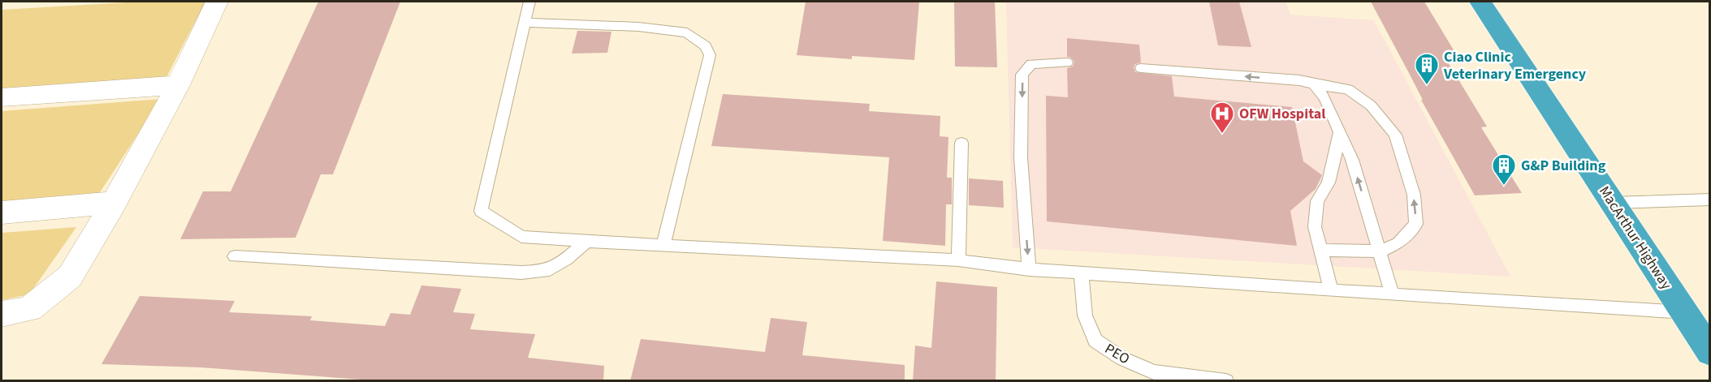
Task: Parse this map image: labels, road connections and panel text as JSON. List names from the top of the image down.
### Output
{
  "streets": {
    "highway": ["MacArthur Highway"],
    "lane": ["PEO"]
  },
  "places": {
    "building": ["Ciao Clinic Veterinary Emergency", "G&P Building"],
    "hospital": ["OFW Hospital"]
  }
}
